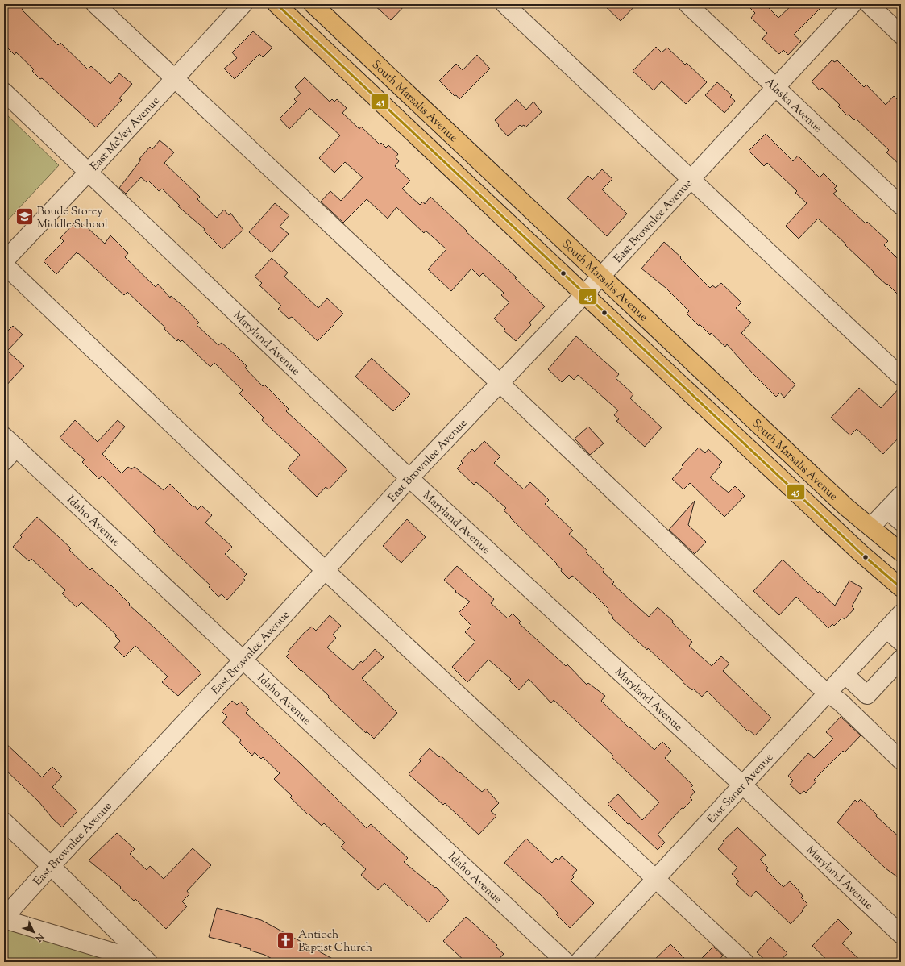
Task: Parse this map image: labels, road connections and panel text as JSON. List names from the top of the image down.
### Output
{
  "streets": {
    "main road": ["South Marsalis Avenue"],
    "street": [
      "Alaska Avenue",
      "East McVey Avenue",
      "East Brownlee Avenue",
      "Maryland Avenue",
      "Idaho Avenue",
      "East Saner Avenue"
    ]
  },
  "crossings": [
    ["South Marsalis Avenue", "East Brownlee Avenue"],
    ["Alaska Avenue", "East Brownlee Avenue"],
    ["East McVey Avenue", "Maryland Avenue"],
    ["East Brownlee Avenue", "Maryland Avenue"],
    ["East Brownlee Avenue", "Idaho Avenue"],
    ["Maryland Avenue", "East Saner Avenue"]
  ],
  "places": {
    "school or university": ["Boude Storey Middle School"],
    "church": ["Antioch Baptist Church"]
  },
  "lines": ["transit line 45"],
  "north": "bottom right"
}
